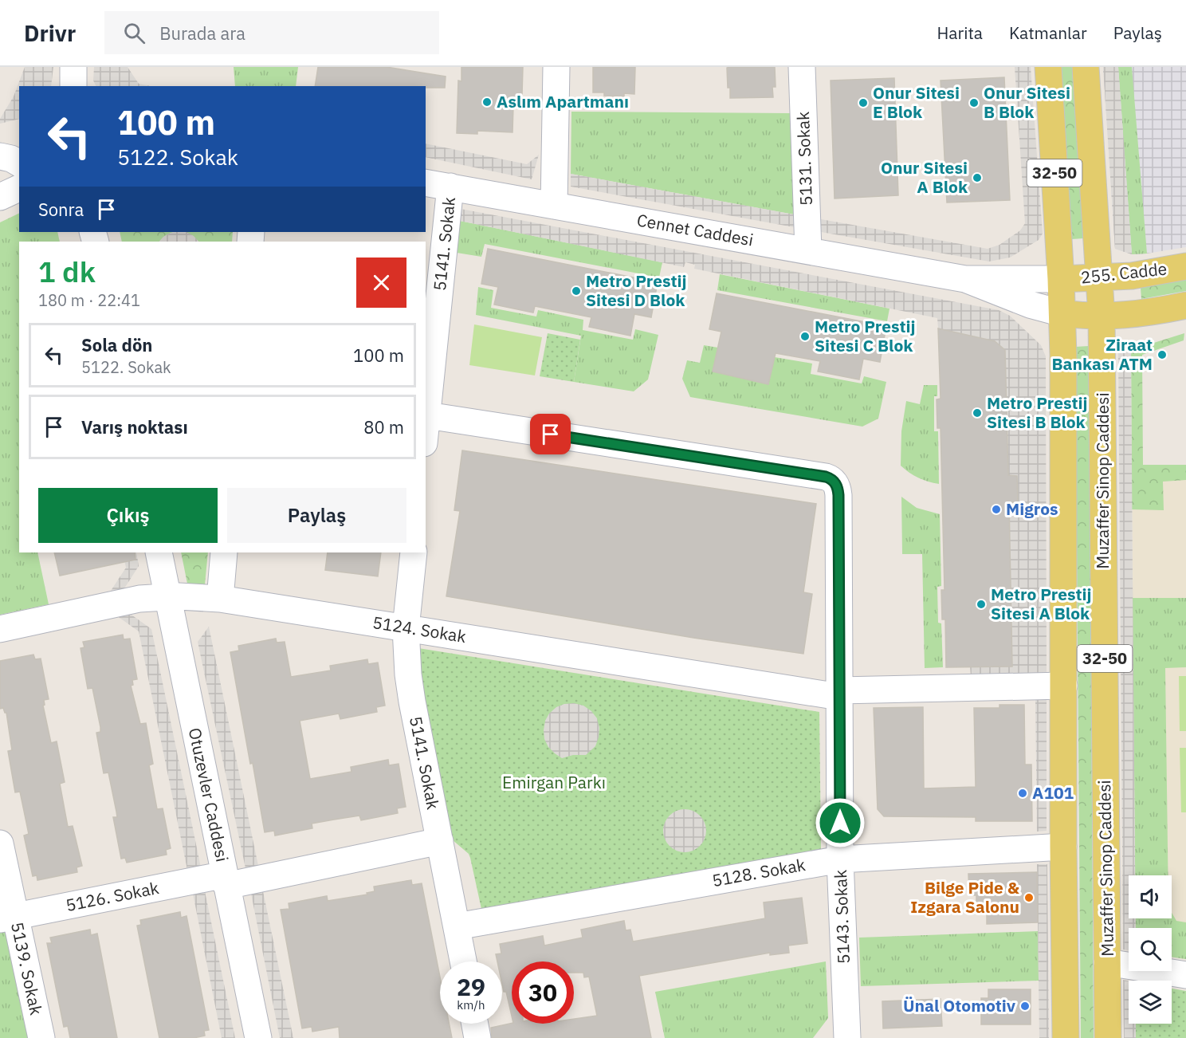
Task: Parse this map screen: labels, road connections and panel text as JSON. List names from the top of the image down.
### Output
{
  "streets": {
    "main road": ["32-50", "255. Cadde", "Muzaffer Sinop Caddesi"],
    "street": [
      "5131. Sokak",
      "Cennet Caddesi",
      "5141. Sokak",
      "5124. Sokak",
      "Otuzevler Caddesi",
      "5128. Sokak",
      "5126. Sokak",
      "5143. Sokak",
      "5139. Sokak"
    ]
  },
  "crossings": [
    ["5131. Sokak", "Cennet Caddesi"],
    ["32-50", "Cennet Caddesi"],
    ["32-50", "255. Cadde"],
    ["32-50", "5124. Sokak"],
    ["32-50", "5128. Sokak"],
    ["Cennet Caddesi", "5141. Sokak"],
    ["Cennet Caddesi", "255. Cadde"],
    ["5141. Sokak", "5124. Sokak"],
    ["5141. Sokak", "5128. Sokak"],
    ["5141. Sokak", "5126. Sokak"],
    ["5141. Sokak", "5143. Sokak"],
    ["255. Cadde", "Muzaffer Sinop Caddesi"],
    ["5124. Sokak", "Otuzevler Caddesi"],
    ["5124. Sokak", "5143. Sokak"],
    ["Otuzevler Caddesi", "5126. Sokak"],
    ["5128. Sokak", "5143. Sokak"],
    ["5126. Sokak", "5139. Sokak"]
  ],
  "parks": ["Emirgan Parkı"],
  "places": [
    "Aslım Apartmanı",
    "Onur Sitesi E Blok",
    "Onur Sitesi B Blok",
    "Onur Sitesi A Blok",
    "Metro Prestij Sitesi D Blok",
    "Metro Prestij Sitesi C Blok",
    "Ziraat Bankası ATM",
    "Metro Prestij Sitesi B Blok",
    "Migros",
    "Metro Prestij Sitesi A Blok",
    "A101",
    "Bilge Pide & Izgara Salonu",
    "Ünal Otomotiv"
  ],
  "page": {
    "header": "Drivr",
    "search": "Burada ara",
    "nav": ["Harita", "Katmanlar", "Paylaş"],
    "turn": ["100 m", "5122. Sokak"],
    "then": "Sonra",
    "heading": ["1 dk", "180 m · 22:41"],
    "list": [
      {
        "name": "Sola dön",
        "note": "5122. Sokak",
        "value": "100 m"
      },
      {
        "name": "Varış noktası",
        "value": "80 m"
      }
    ],
    "buttons": ["Çıkış", "Paylaş"],
    "speed": "29 km/h",
    "limit": "30"
  }
}
